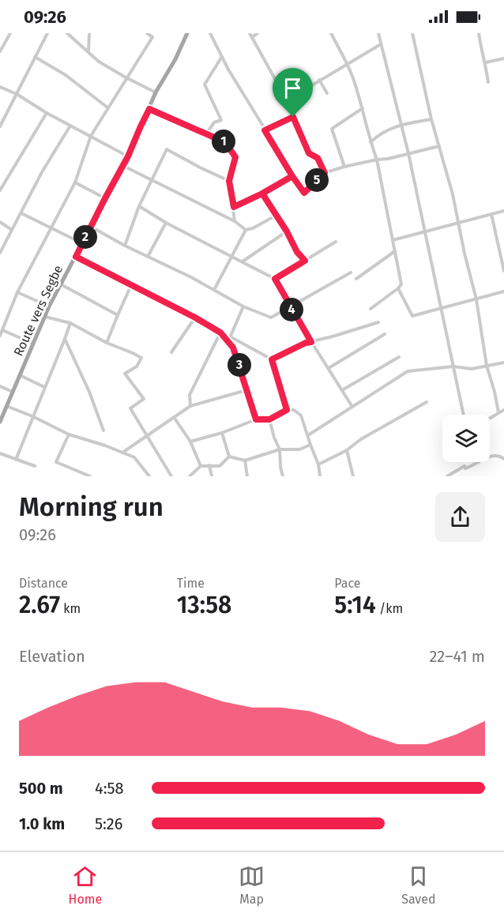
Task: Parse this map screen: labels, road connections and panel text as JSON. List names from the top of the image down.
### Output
{
  "streets": {
    "main road": ["Route vers Segbe"]
  },
  "page": {
    "status": "09:26",
    "pins": [
      "1",
      "5",
      "2",
      "4",
      "3"
    ],
    "heading": ["Morning run", "09:26"],
    "stats": [
      ["Distance", "2.67 km"],
      ["Time", "13:58"],
      ["Pace", "5:14 /km"]
    ],
    "chart": ["Elevation", "22–41 m"],
    "list": [
      {
        "name": "500 m",
        "note": "4:58"
      },
      {
        "name": "1.0 km",
        "note": "5:26"
      }
    ],
    "tabs": ["Home", "Map", "Saved"]
  }
}
